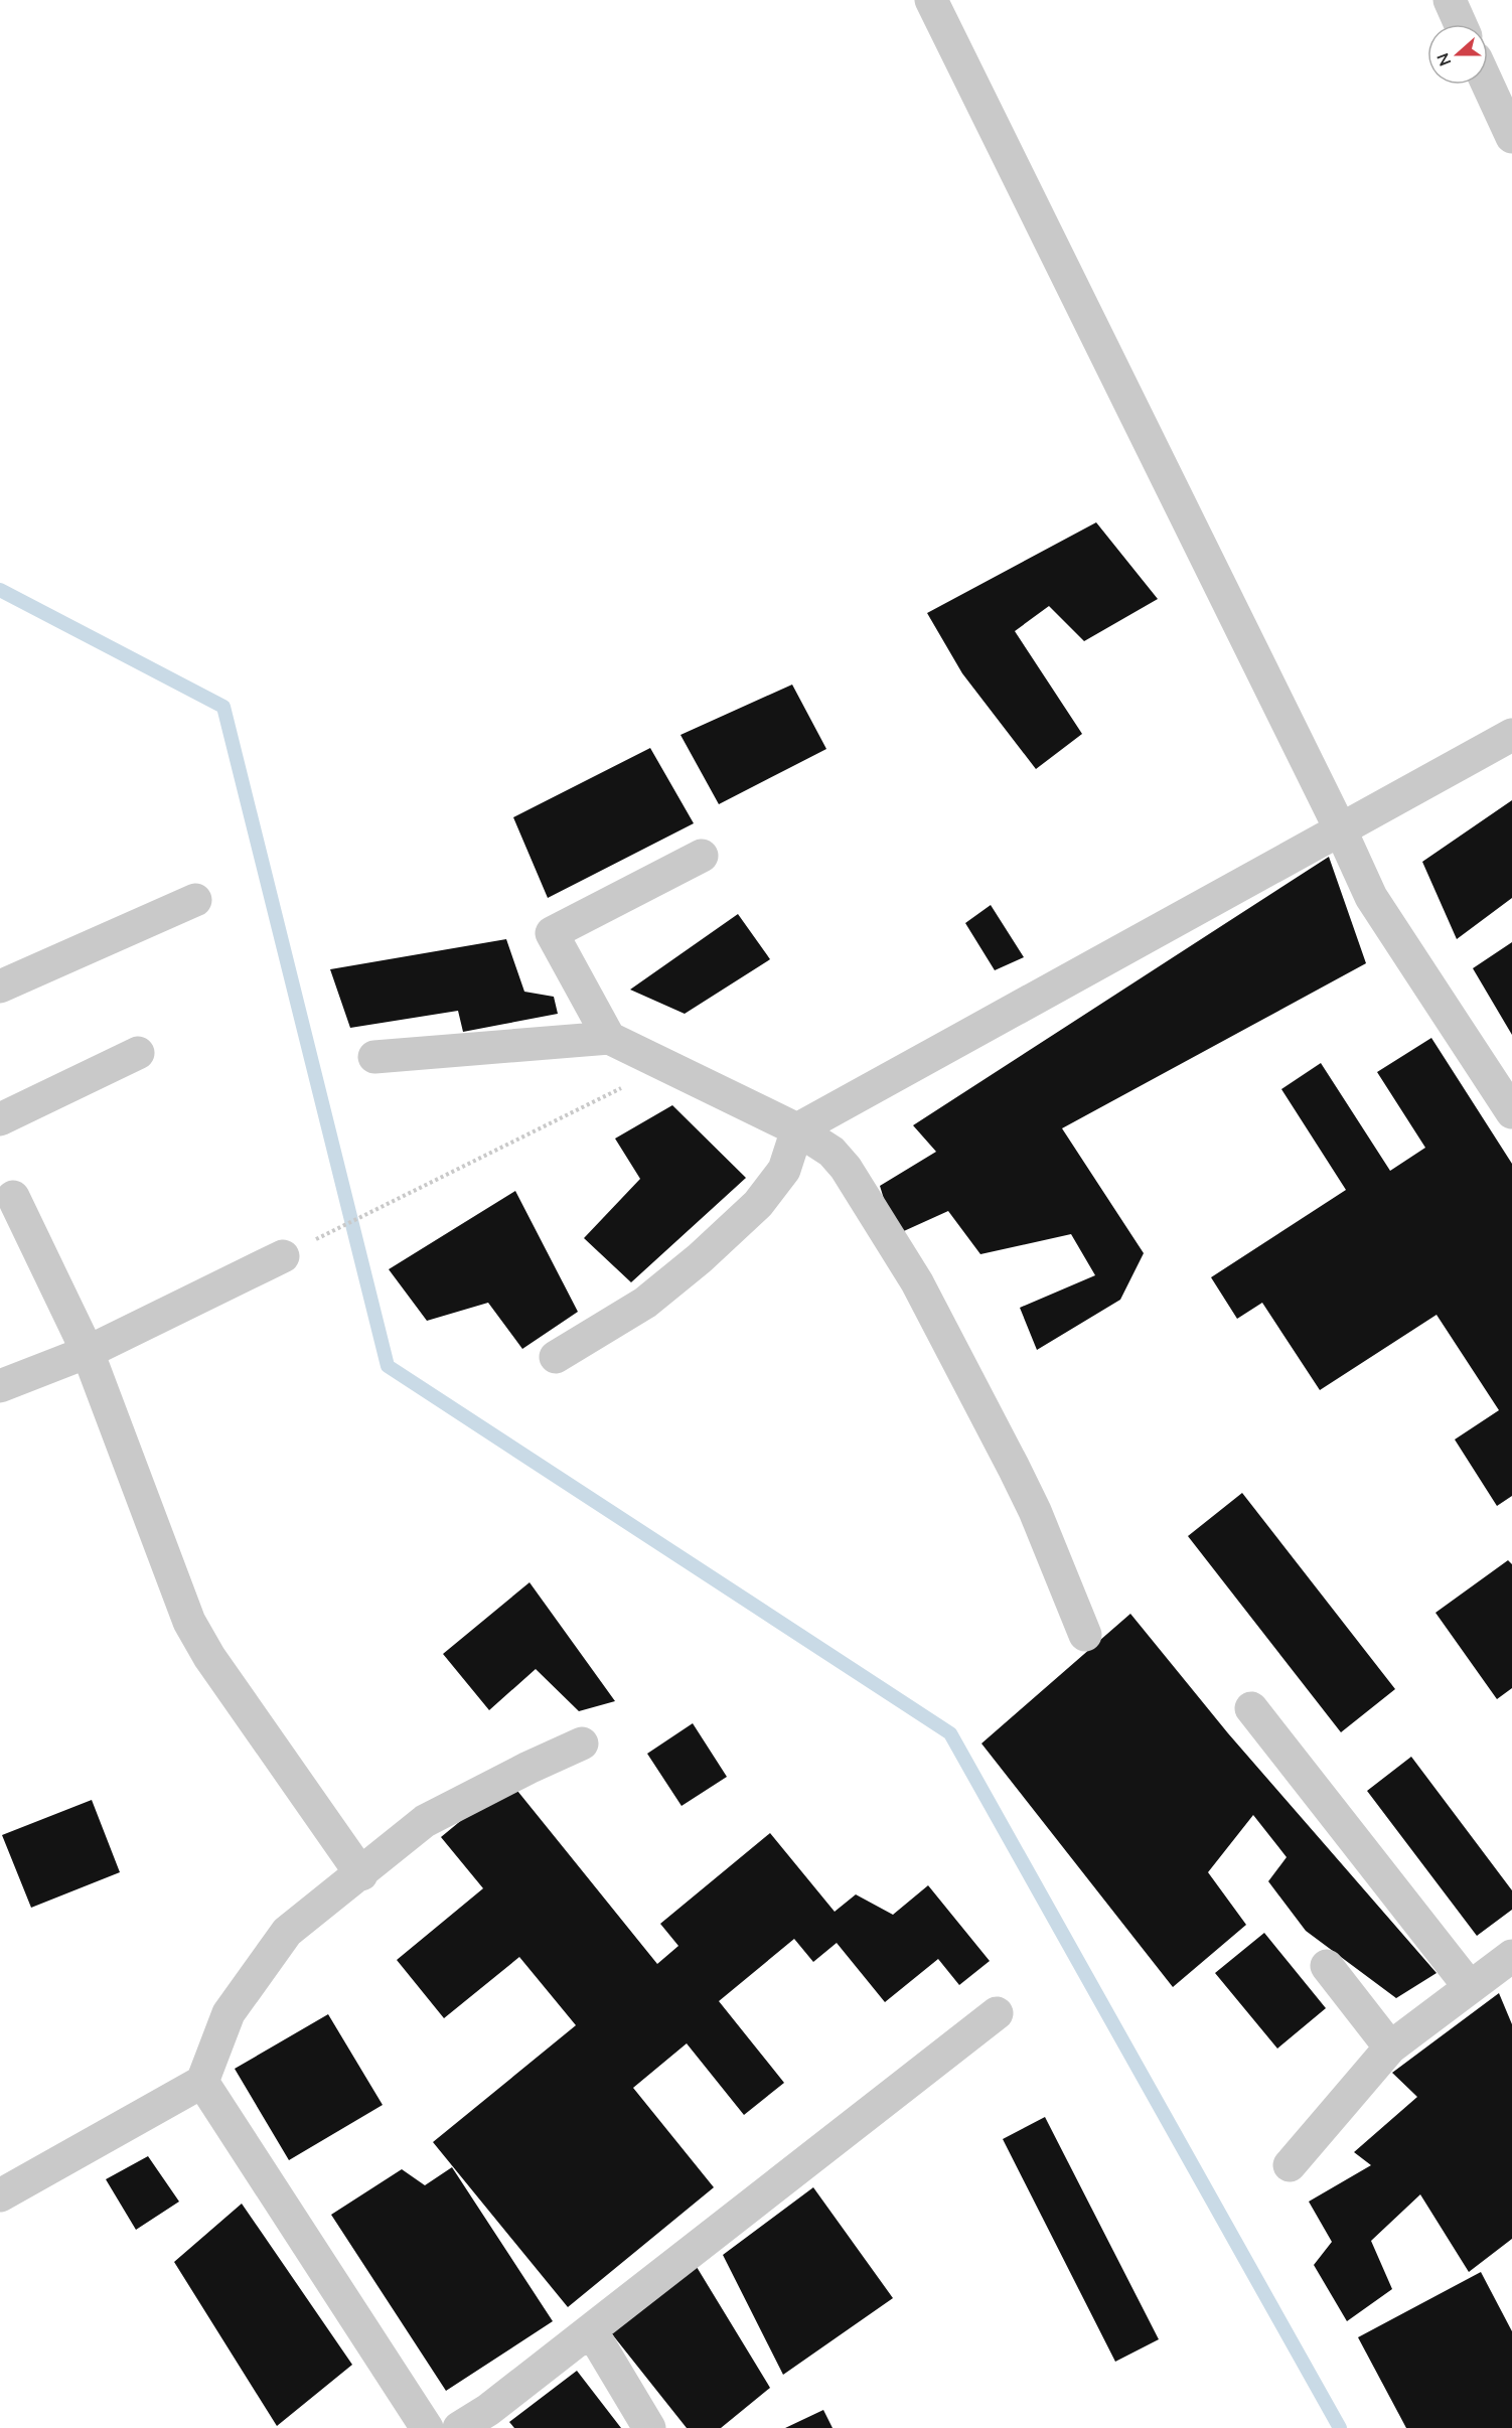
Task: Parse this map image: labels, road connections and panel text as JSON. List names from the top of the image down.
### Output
{
  "north": "left"
}
